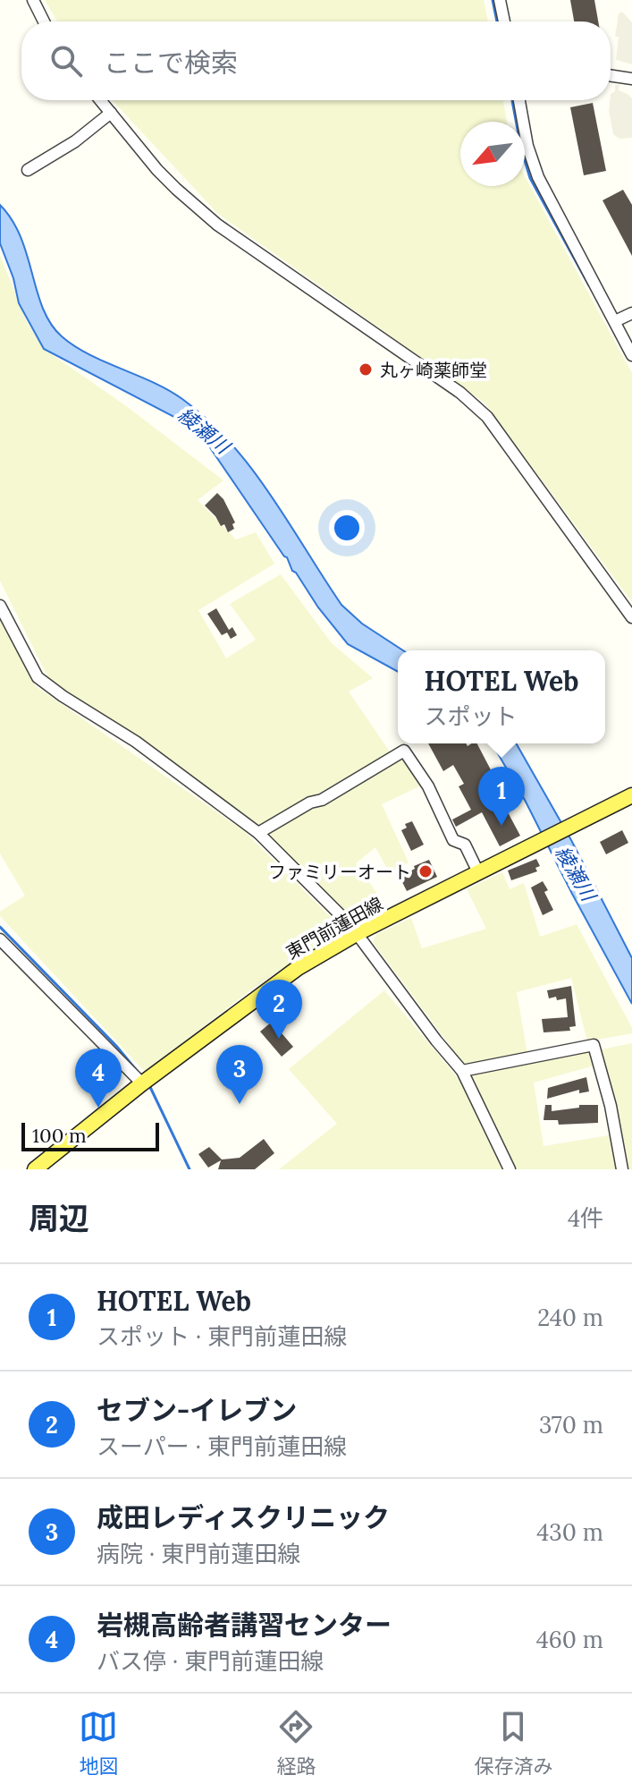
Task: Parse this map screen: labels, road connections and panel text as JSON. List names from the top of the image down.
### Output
{
  "streets": {
    "main road": ["東門前蓮田線"]
  },
  "water": ["綾瀬川"],
  "places": ["丸ヶ崎薬師堂", "ファミリーオート"],
  "scale_bar": "100 m",
  "north": "bottom left",
  "page": {
    "search": "ここで検索",
    "popup": ["HOTEL Web", "スポット"],
    "pins": [
      "1",
      "2",
      "3",
      "4"
    ],
    "scale": "100 m",
    "heading": ["周辺", "4件"],
    "list": [
      {
        "mark": "1",
        "name": "HOTEL Web",
        "note": "スポット · 東門前蓮田線",
        "value": "240 m"
      },
      {
        "mark": "2",
        "name": "セブン-イレブン",
        "note": "スーパー · 東門前蓮田線",
        "value": "370 m"
      },
      {
        "mark": "3",
        "name": "成田レディスクリニック",
        "note": "病院 · 東門前蓮田線",
        "value": "430 m"
      },
      {
        "mark": "4",
        "name": "岩槻高齢者講習センター",
        "note": "バス停 · 東門前蓮田線",
        "value": "460 m"
      }
    ],
    "nav": ["地図", "経路", "保存済み"]
  }
}
